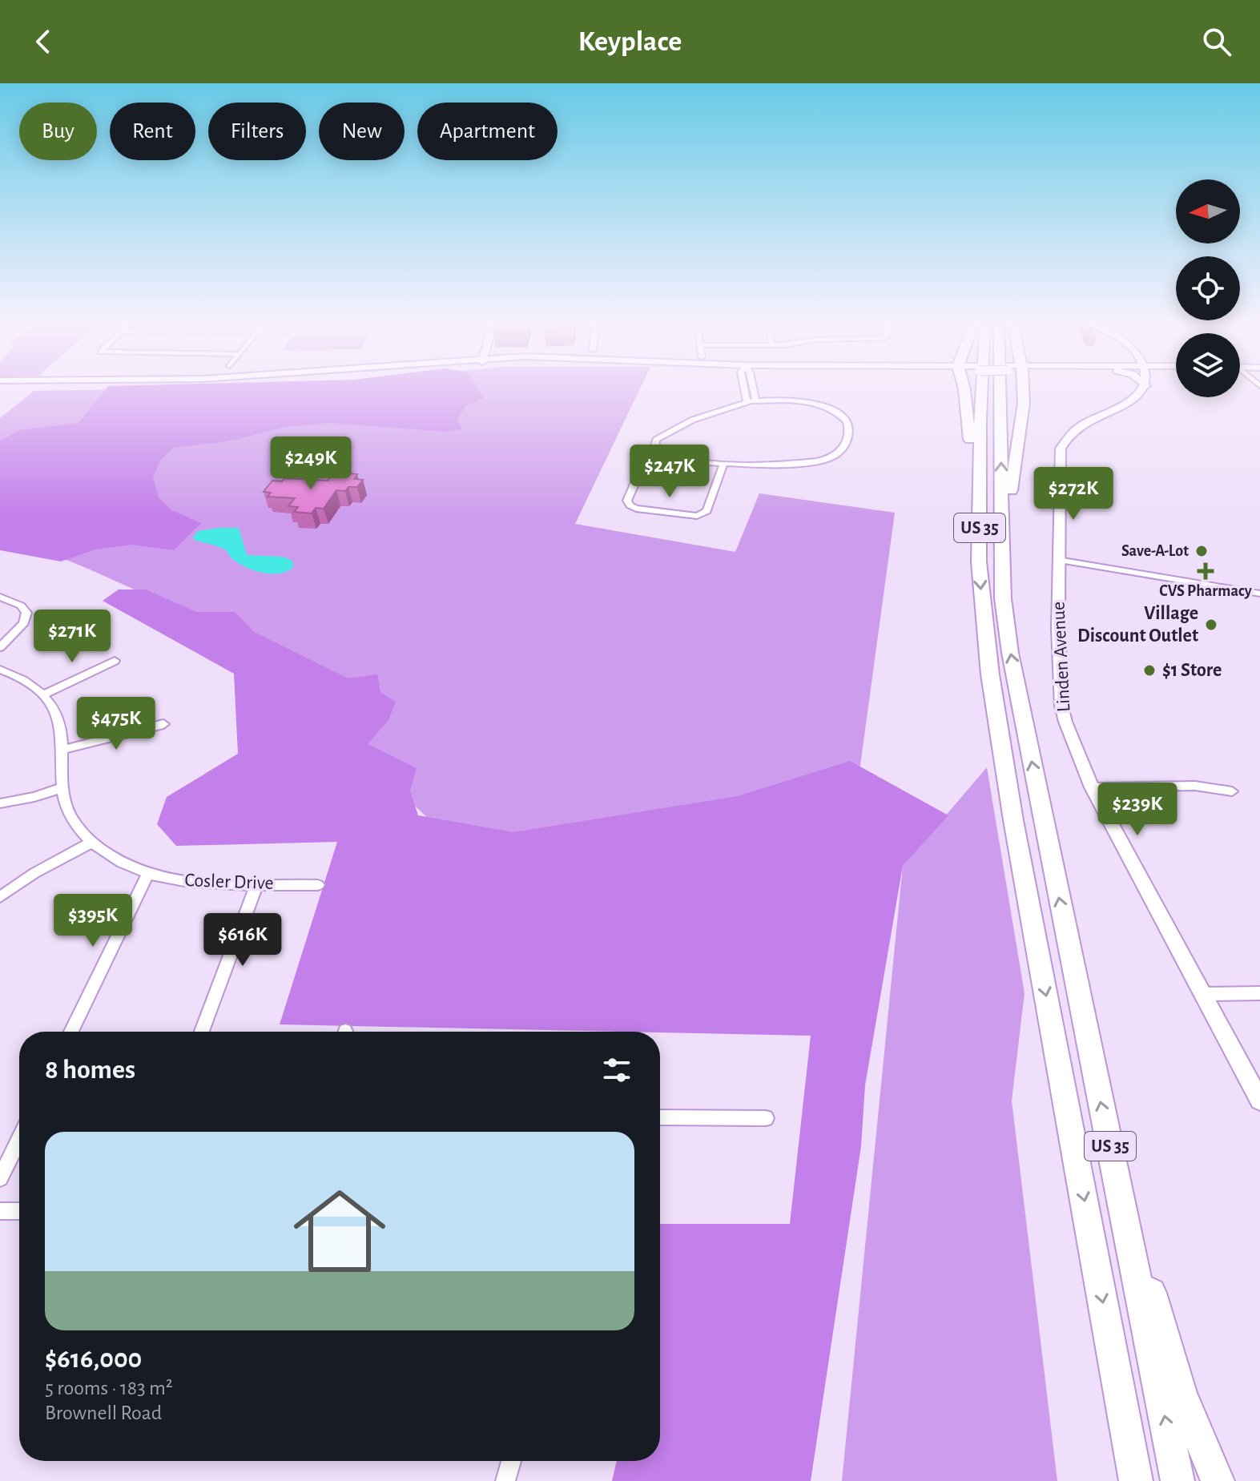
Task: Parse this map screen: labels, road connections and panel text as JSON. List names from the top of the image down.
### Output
{
  "streets": {
    "highway": ["US 35"],
    "main road": ["Linden Avenue"],
    "street": ["Cosler Drive"]
  },
  "places": {
    "other": ["Save-A-Lot", "Village Discount Outlet", "$1 Store"],
    "health": ["CVS Pharmacy"]
  },
  "north": "left",
  "page": {
    "header": "Keyplace",
    "chip": [
      "Buy",
      "Rent",
      "Filters",
      "New",
      "Apartment"
    ],
    "price": [
      "$249K",
      "$247K",
      "$272K",
      "$271K",
      "$475K",
      "$239K",
      "$395K",
      "$616K"
    ],
    "heading": "8 homes",
    "list": [
      {
        "name": "$616,000",
        "note": "5 rooms · 183 m² · Brownell Road"
      }
    ]
  }
}
